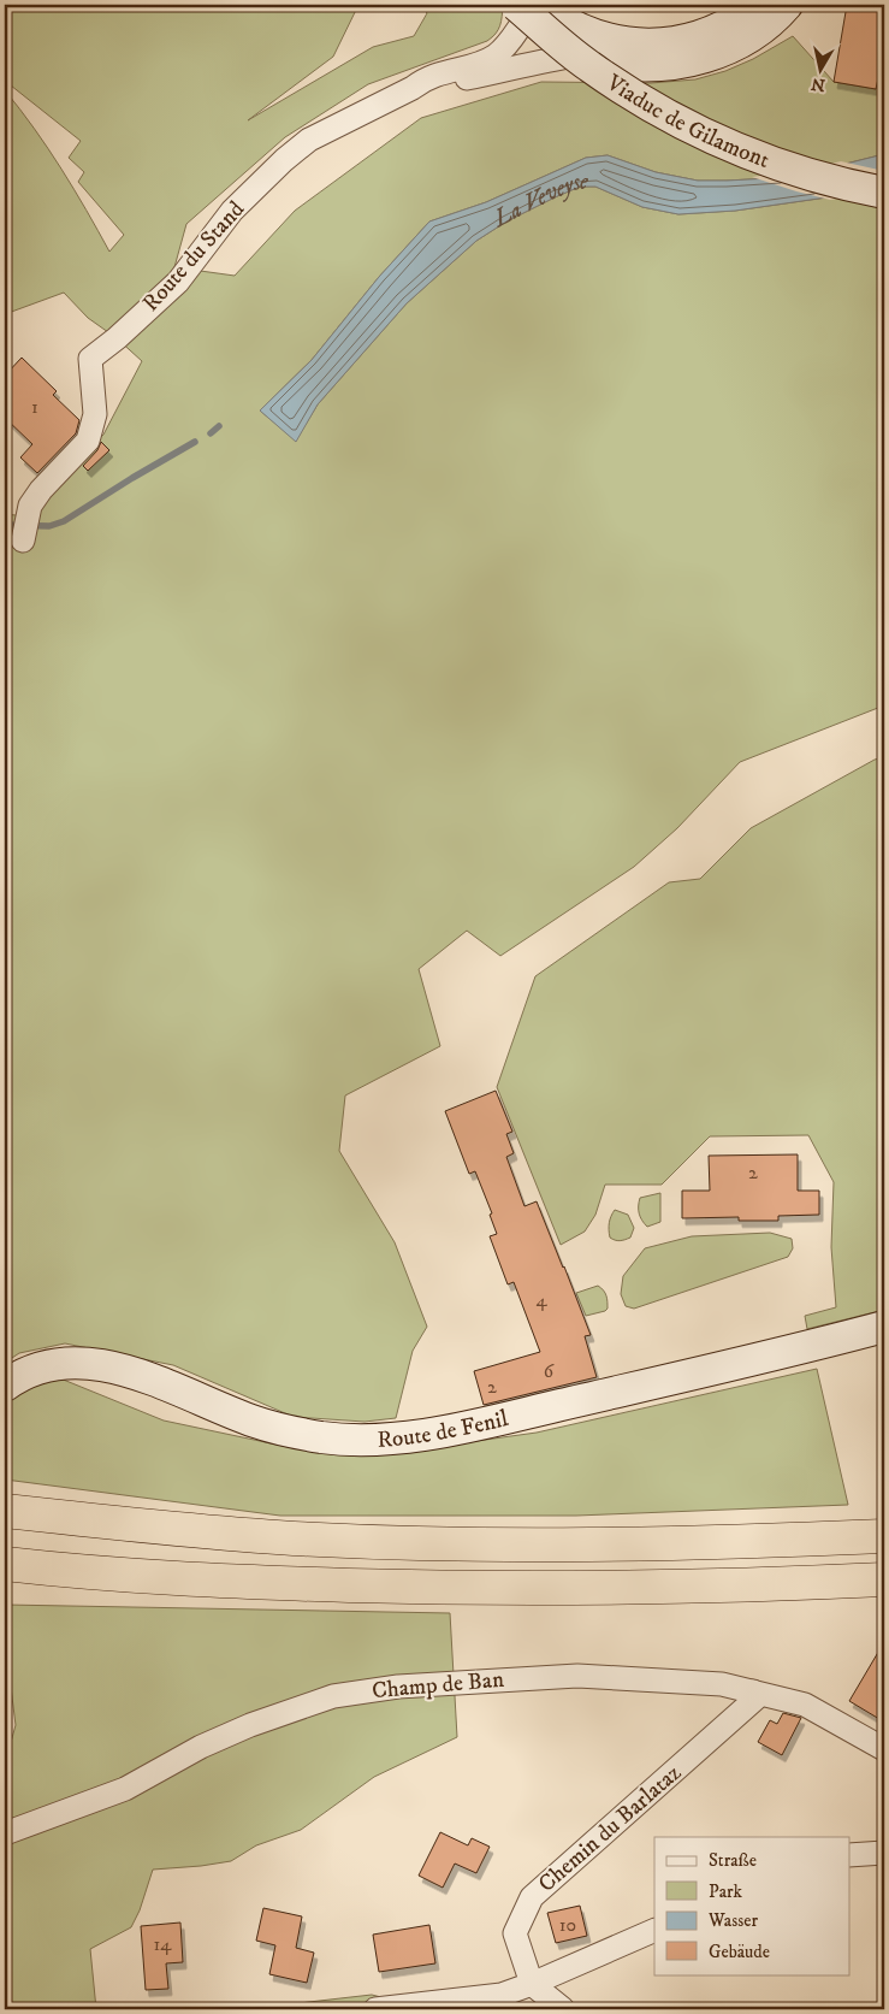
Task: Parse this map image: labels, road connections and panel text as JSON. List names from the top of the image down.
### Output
{
  "streets": {
    "street": [
      "Viaduc de Gilamont",
      "Route du Stand",
      "Route de Fenil",
      "Champ de Ban",
      "Chemin du Barlataz"
    ]
  },
  "crossings": [
    ["Viaduc de Gilamont", "Route du Stand"],
    ["Champ de Ban", "Chemin du Barlataz"]
  ],
  "water": ["La Veveyse"],
  "house_numbers": [
    "1",
    "2",
    "4",
    "6",
    "2",
    "10",
    "14"
  ],
  "legend": [
    "Straße",
    "Park",
    "Wasser",
    "Gebäude"
  ],
  "north": "bottom"
}
